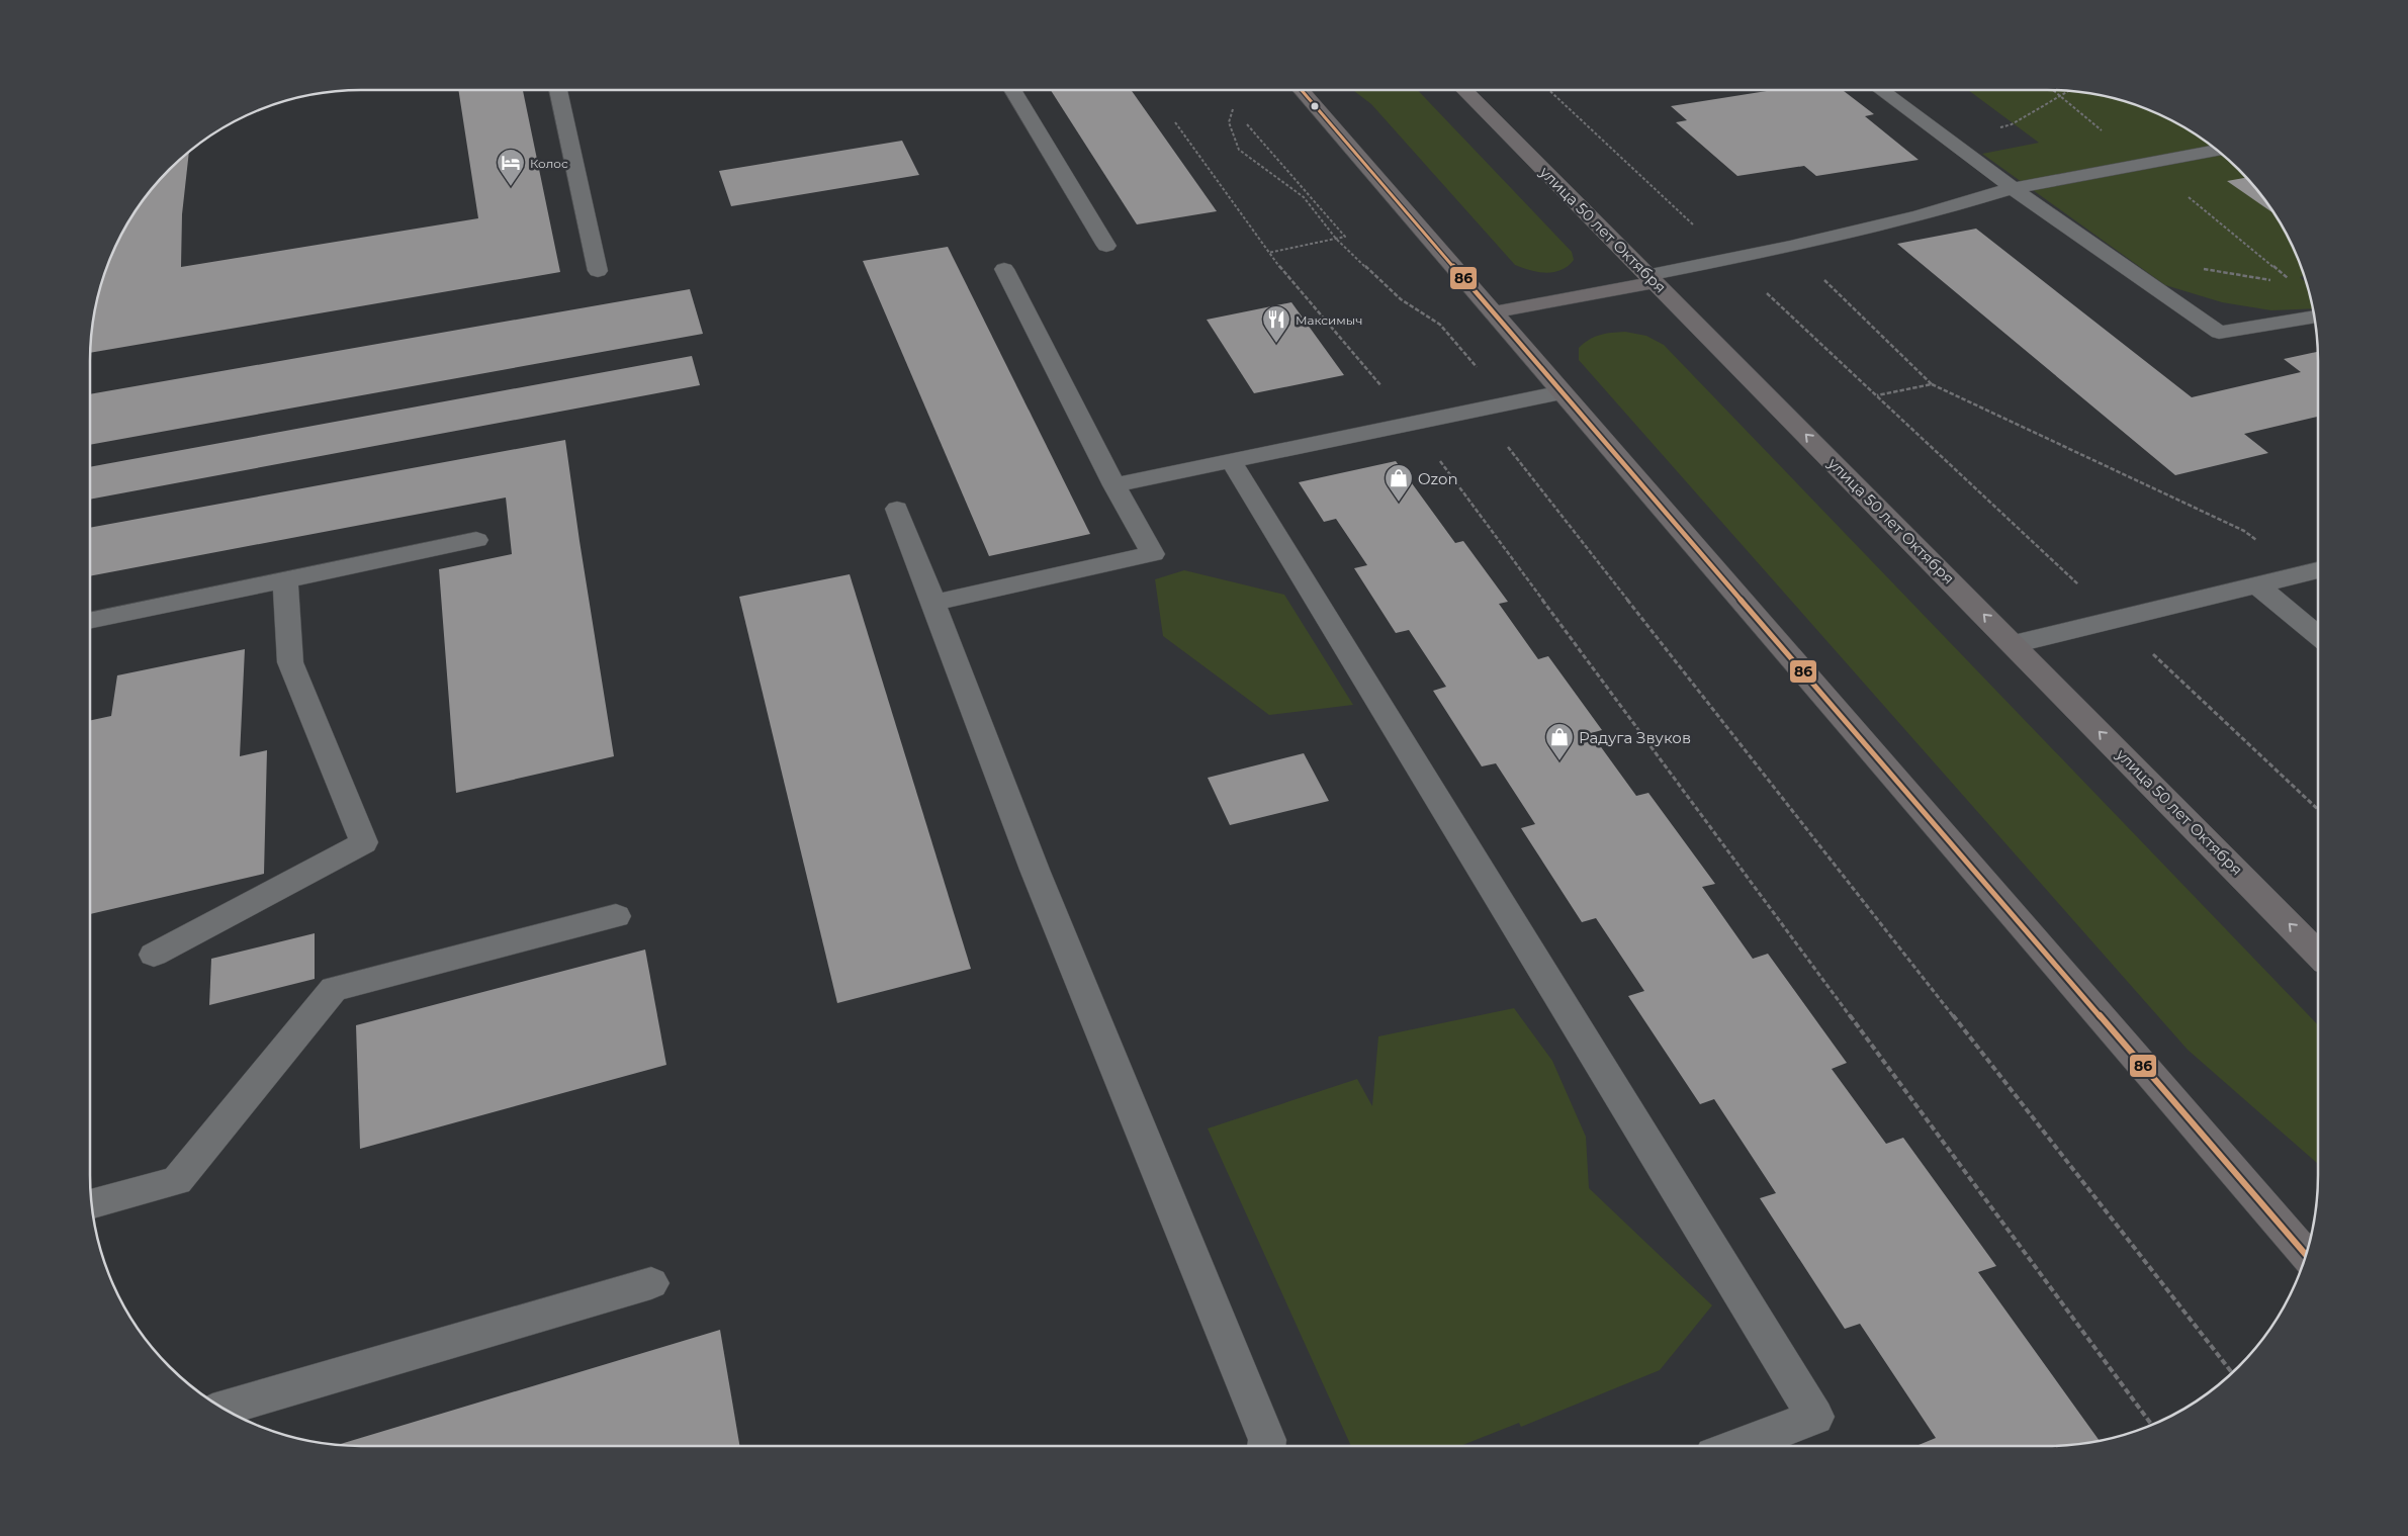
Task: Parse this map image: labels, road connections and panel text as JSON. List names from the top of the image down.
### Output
{
  "streets": {
    "main road": ["улица 50 лет Октября"]
  },
  "places": {
    "hotel": ["Колос"],
    "restaurant": ["Максимыч"],
    "shop": ["Ozon", "Радуга Звуков"]
  },
  "lines": ["transit line 86"]
}
